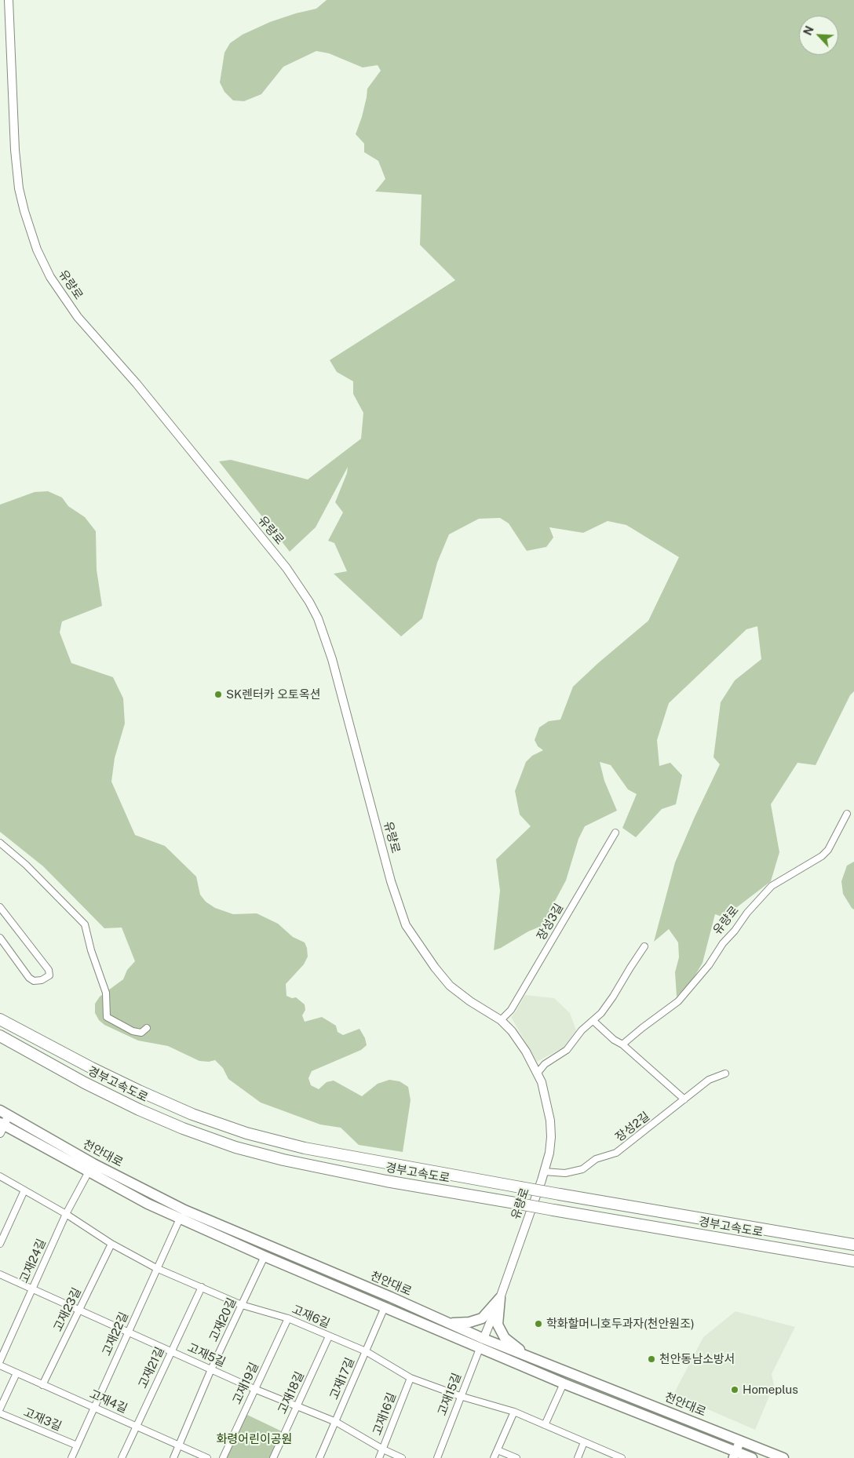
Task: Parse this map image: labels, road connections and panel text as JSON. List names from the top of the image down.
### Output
{
  "streets": {
    "highway": ["경부고속도로"],
    "main road": ["천안대로"],
    "street": [
      "유량로",
      "장성3길",
      "장성2길",
      "고재24길",
      "고재23길",
      "고재6길",
      "고재20길",
      "고재22길",
      "고재5길",
      "고재21길",
      "고재17길",
      "고재19길",
      "고재18길",
      "고재15길",
      "고재4길",
      "고재16길",
      "고재3길"
    ]
  },
  "crossings": [
    ["유량로", "장성3길"],
    ["유량로", "장성2길"],
    ["유량로", "천안대로"],
    ["유량로", "고재15길"],
    ["천안대로", "고재24길"],
    ["천안대로", "고재20길"],
    ["천안대로", "고재22길"],
    ["천안대로", "고재17길"],
    ["천안대로", "고재15길"],
    ["고재24길", "고재6길"],
    ["고재24길", "고재5길"],
    ["고재23길", "고재6길"],
    ["고재23길", "고재5길"],
    ["고재23길", "고재4길"],
    ["고재6길", "고재20길"],
    ["고재6길", "고재22길"],
    ["고재6길", "고재21길"],
    ["고재6길", "고재17길"],
    ["고재6길", "고재19길"],
    ["고재6길", "고재18길"],
    ["고재6길", "고재15길"],
    ["고재6길", "고재16길"],
    ["고재20길", "고재5길"],
    ["고재20길", "고재4길"],
    ["고재22길", "고재5길"],
    ["고재22길", "고재4길"],
    ["고재22길", "고재3길"],
    ["고재5길", "고재21길"],
    ["고재5길", "고재17길"],
    ["고재5길", "고재19길"],
    ["고재5길", "고재18길"],
    ["고재5길", "고재16길"],
    ["고재21길", "고재4길"]
  ],
  "parks": ["화령어린이공원"],
  "places": [
    "SK렌터카 오토옥션",
    "학화할머니호두과자(천안원조)",
    "천안동남소방서",
    "Homeplus"
  ],
  "north": "top left"
}
